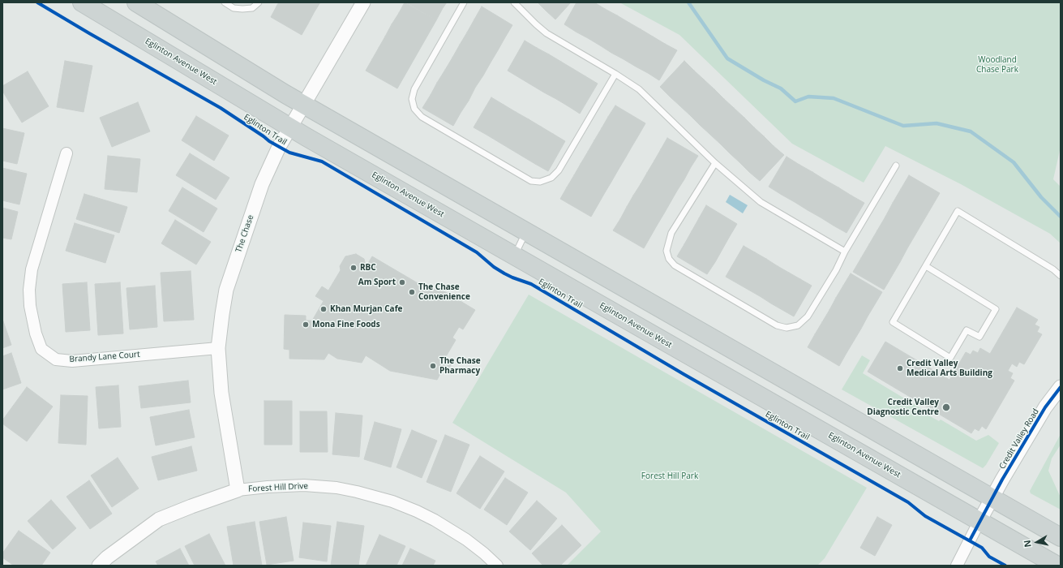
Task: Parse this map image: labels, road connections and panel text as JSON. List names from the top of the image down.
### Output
{
  "streets": {
    "main road": ["Eglinton Avenue West"],
    "street": [
      "The Chase",
      "Brandy Lane Court",
      "Credit Valley Road",
      "Forest Hill Drive"
    ],
    "cycle path": ["Eglinton Trail"]
  },
  "crossings": [
    ["Eglinton Avenue West", "The Chase"],
    ["Eglinton Avenue West", "Credit Valley Road"],
    ["The Chase", "Brandy Lane Court"],
    ["The Chase", "Forest Hill Drive"]
  ],
  "parks": ["Woodland Chase Park", "Forest Hill Park"],
  "places": [
    "RBC",
    "Am Sport",
    "The Chase Convenience",
    "Khan Murjan Cafe",
    "Mona Fine Foods",
    "The Chase Pharmacy",
    "Credit Valley Medical Arts Building",
    "Credit Valley Diagnostic Centre"
  ],
  "north": "left"
}
